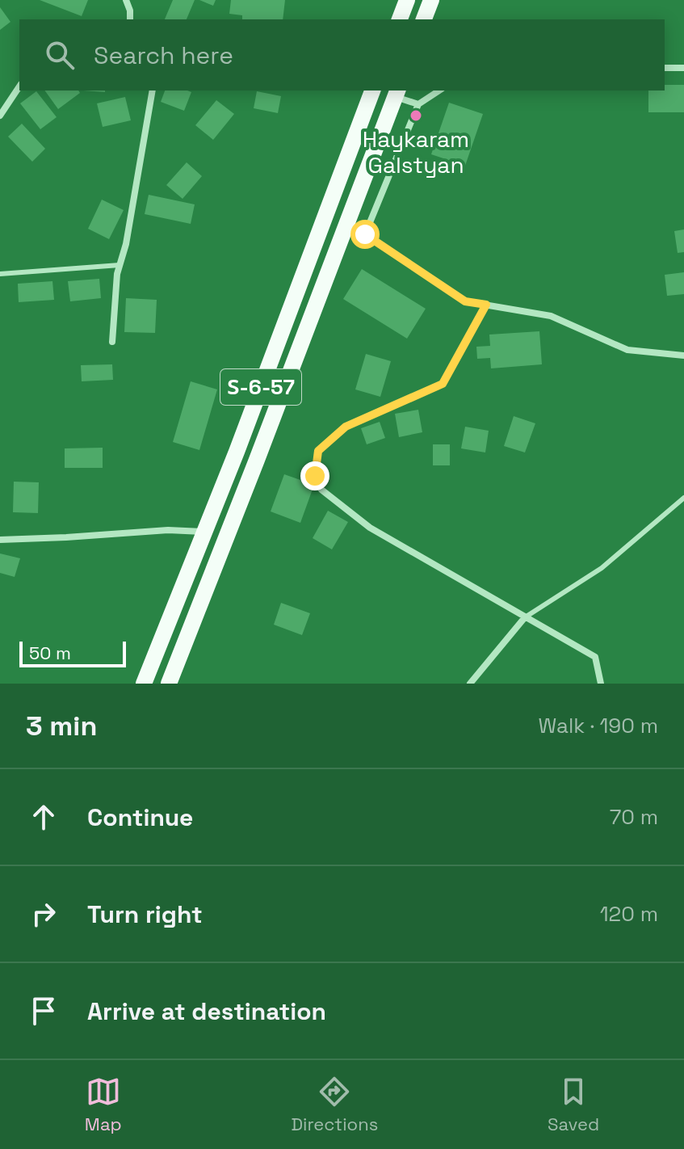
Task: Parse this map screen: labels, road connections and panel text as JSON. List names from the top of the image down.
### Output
{
  "streets": {
    "main road": ["Տ-6-57"]
  },
  "places": ["Haykaram Galstyan"],
  "scale_bar": "50 m",
  "page": {
    "search": "Search here",
    "scale": "50 m",
    "heading": ["3 min", "Walk · 190 m"],
    "list": [
      ["Continue", "70 m"],
      ["Turn right", "120 m"],
      "Arrive at destination"
    ],
    "nav": ["Map", "Directions", "Saved"]
  }
}
